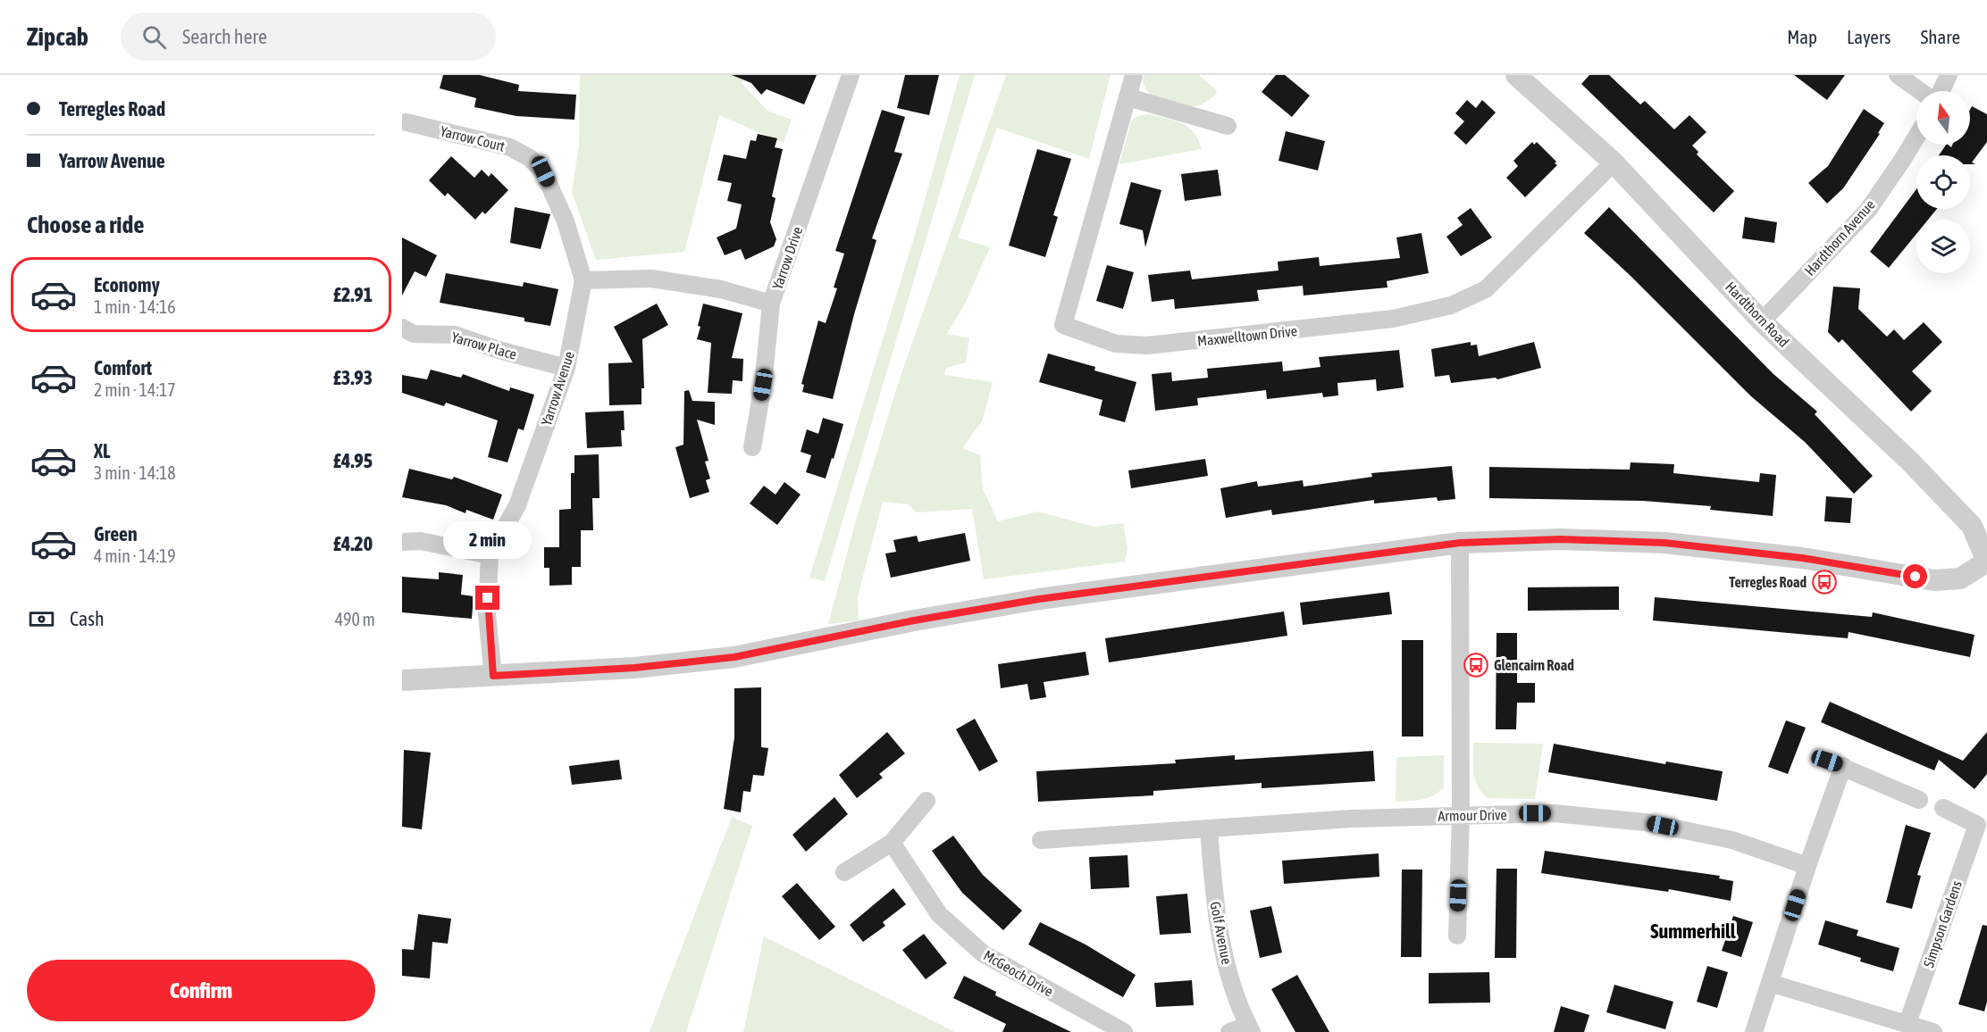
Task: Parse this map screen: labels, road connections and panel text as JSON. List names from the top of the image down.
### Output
{
  "streets": {
    "street": [
      "Yarrow Court",
      "Hardthorn Avenue",
      "Yarrow Drive",
      "Hardthorn Road",
      "Maxwelltown Drive",
      "Yarrow Place",
      "Yarrow Avenue",
      "Armour Drive",
      "Simpson Gardens",
      "Golf Avenue",
      "McGeoch Drive"
    ]
  },
  "crossings": [
    ["Yarrow Court", "Yarrow Avenue"],
    ["Hardthorn Avenue", "Hardthorn Road"],
    ["Hardthorn Road", "Maxwelltown Drive"],
    ["Yarrow Place", "Yarrow Avenue"],
    ["Armour Drive", "Golf Avenue"]
  ],
  "districts": ["Summerhill"],
  "places": {
    "bus stop": ["Terregles Road", "Glencairn Road"]
  },
  "north": "top",
  "page": {
    "header": "Zipcab",
    "search": "Search here",
    "nav": ["Map", "Layers", "Share"],
    "banner": ["Terregles Road", "Yarrow Avenue"],
    "heading": "Choose a ride",
    "list": [
      {
        "name": "Economy",
        "note": "1 min · 14:16",
        "value": "£2.91"
      },
      {
        "name": "Comfort",
        "note": "2 min · 14:17",
        "value": "£3.93"
      },
      {
        "name": "XL",
        "note": "3 min · 14:18",
        "value": "£4.95"
      },
      {
        "name": "Green",
        "note": "4 min · 14:19",
        "value": "£4.20"
      }
    ],
    "bubble": "2 min",
    "pay": ["Cash", "490 m"],
    "buttons": "Confirm"
  }
}
